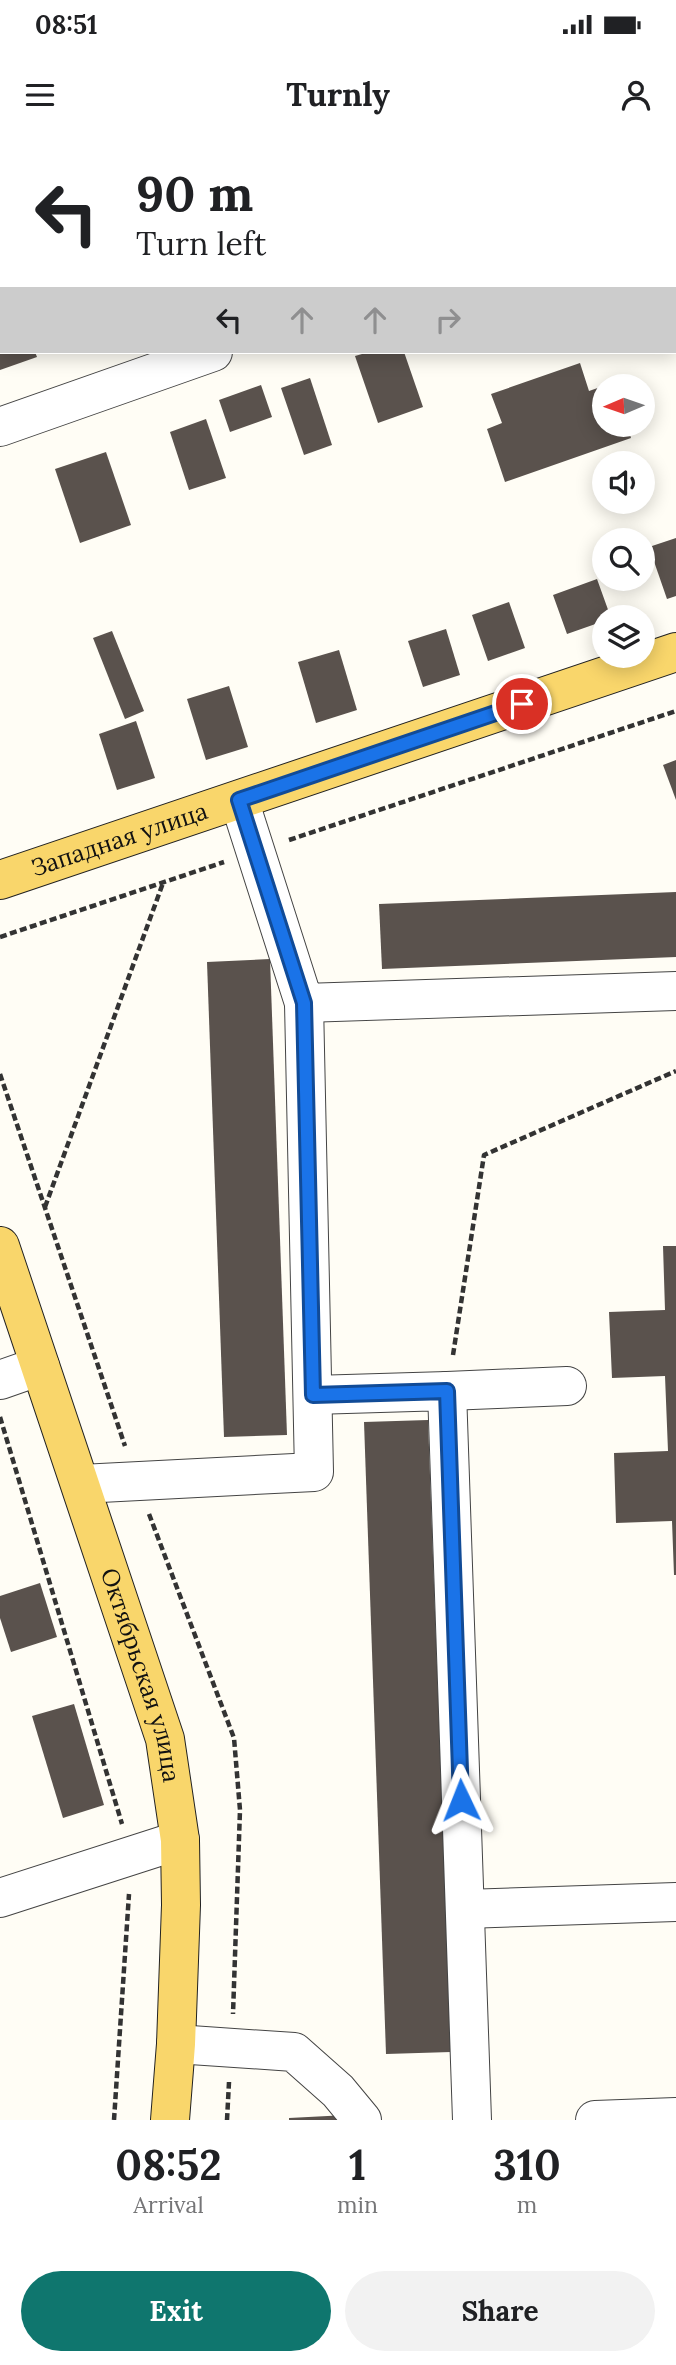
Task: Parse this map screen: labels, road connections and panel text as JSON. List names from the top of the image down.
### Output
{
  "streets": {
    "main road": ["Западная улица", "Октябрьская улица"]
  },
  "north": "left",
  "page": {
    "status": "08:51",
    "header": "Turnly",
    "turn": ["90 m", "Turn left"],
    "eta": [
      "08:52",
      "Arrival",
      "1",
      "min",
      "310",
      "m"
    ],
    "buttons": ["Exit", "Share"]
  }
}
